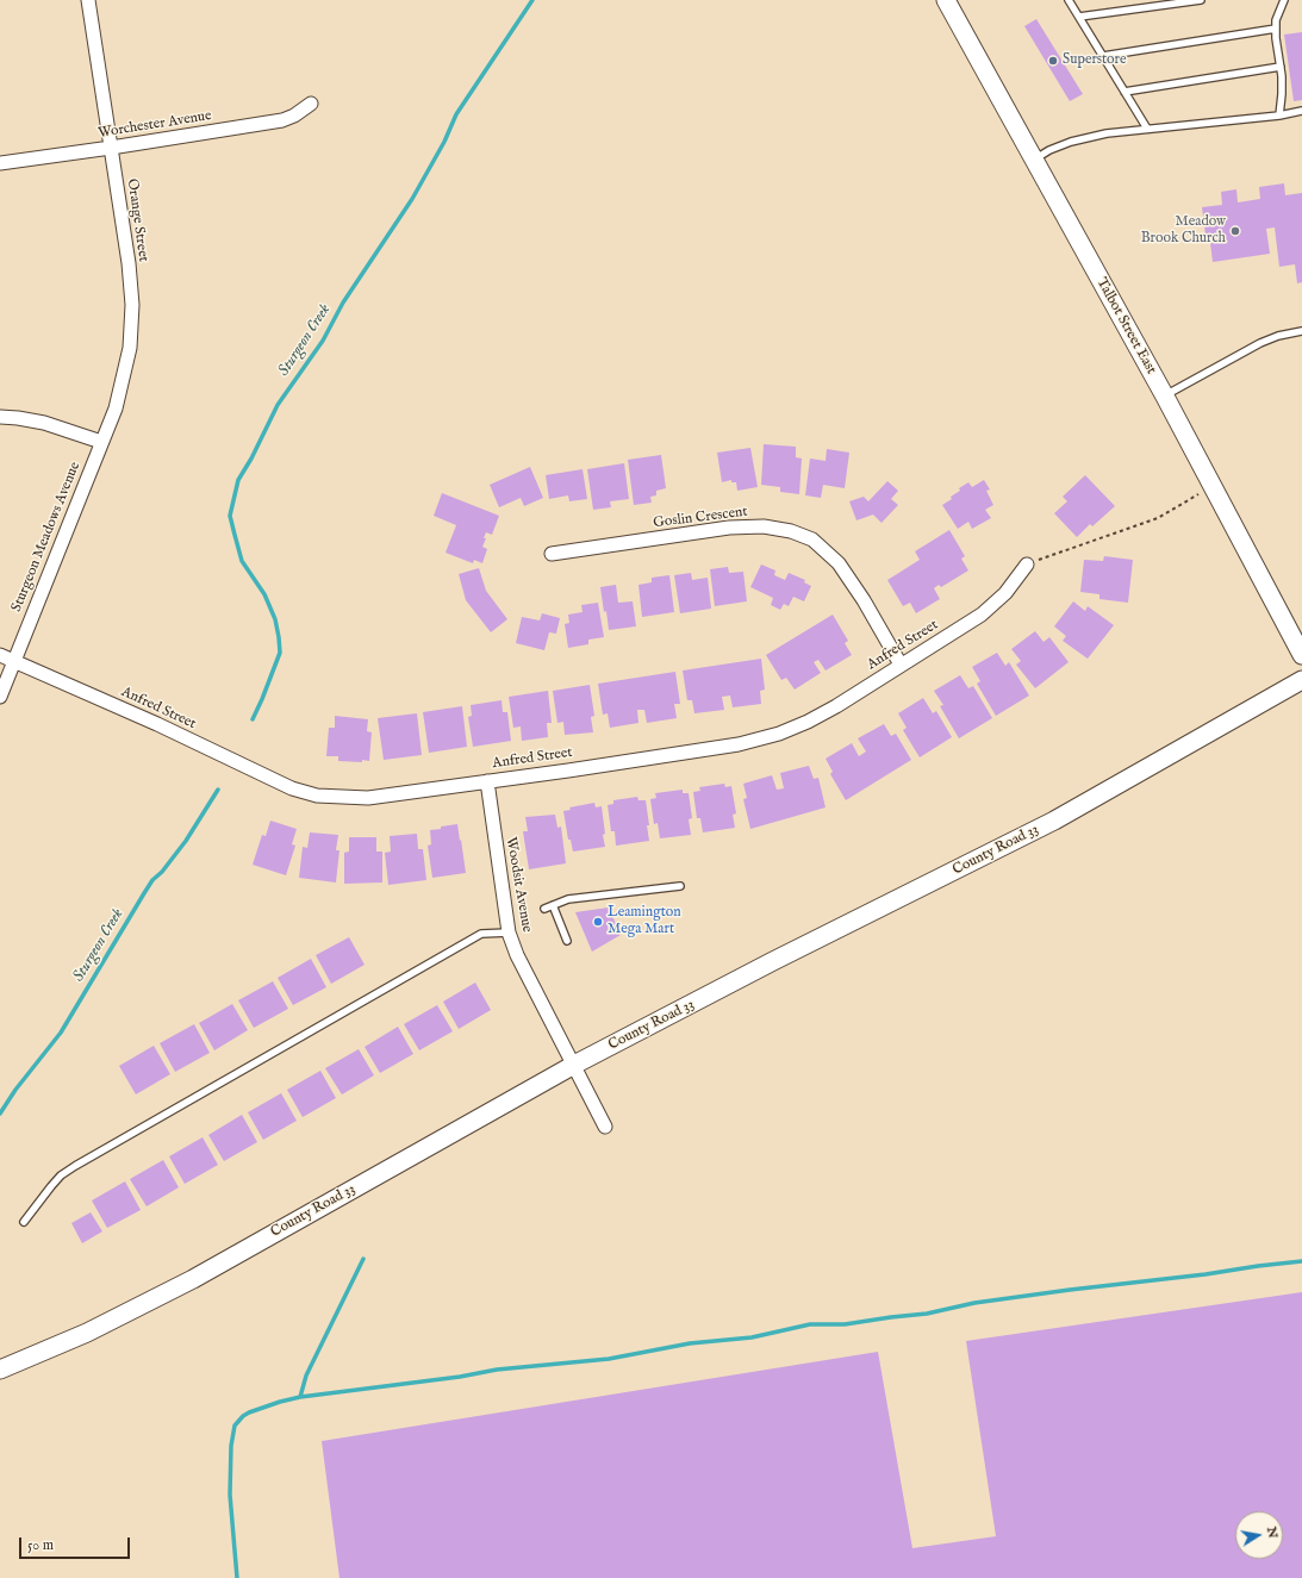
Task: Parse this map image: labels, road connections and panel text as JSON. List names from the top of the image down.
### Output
{
  "streets": {
    "main road": ["Talbot Street East", "County Road 33"],
    "street": [
      "Worchester Avenue",
      "Orange Street",
      "Goslin Crescent",
      "Sturgeon Meadows Avenue",
      "Anfred Street",
      "Woodsit Avenue"
    ]
  },
  "crossings": [
    ["Worchester Avenue", "Orange Street"],
    ["Orange Street", "Sturgeon Meadows Avenue"],
    ["Goslin Crescent", "Anfred Street"],
    ["Sturgeon Meadows Avenue", "Anfred Street"],
    ["Anfred Street", "Woodsit Avenue"],
    ["County Road 33", "Woodsit Avenue"]
  ],
  "water": ["Sturgeon Creek"],
  "places": ["Superstore", "Meadow Brook Church", "Leamington Mega Mart"],
  "scale_bar": "50 m",
  "north": "right"
}
